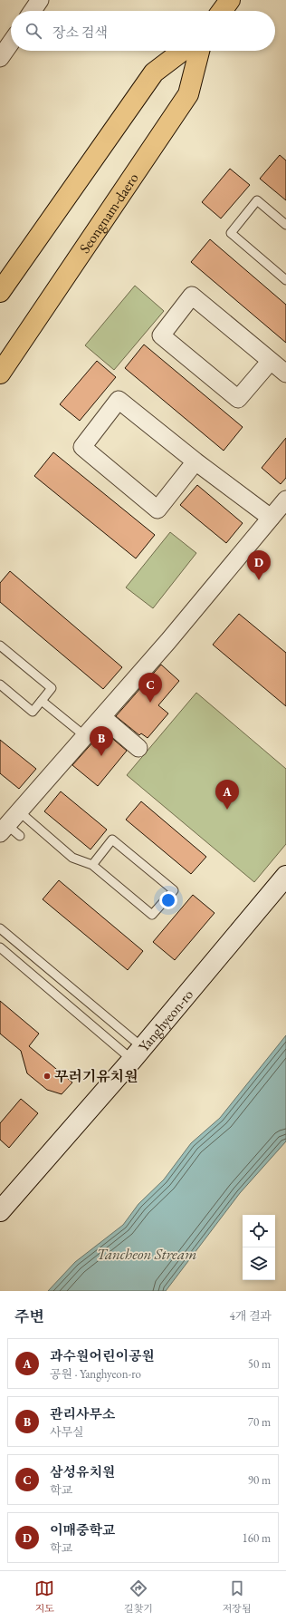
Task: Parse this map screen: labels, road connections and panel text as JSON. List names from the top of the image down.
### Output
{
  "streets": {
    "main road": ["Seongnam-daero", "Yanghyeon-ro"]
  },
  "water": ["Tancheon Stream"],
  "places": ["꾸러기유치원"],
  "page": {
    "search": "장소 검색",
    "pins": [
      "D",
      "C",
      "B",
      "A"
    ],
    "heading": ["주변", "4개 결과"],
    "list": [
      {
        "mark": "A",
        "name": "과수원어린이공원",
        "note": "공원 · Yanghyeon-ro",
        "value": "50 m"
      },
      {
        "mark": "B",
        "name": "관리사무소",
        "note": "사무실",
        "value": "70 m"
      },
      {
        "mark": "C",
        "name": "삼성유치원",
        "note": "학교",
        "value": "90 m"
      },
      {
        "mark": "D",
        "name": "이매중학교",
        "note": "학교",
        "value": "160 m"
      }
    ],
    "nav": ["지도", "길찾기", "저장됨"]
  }
}
